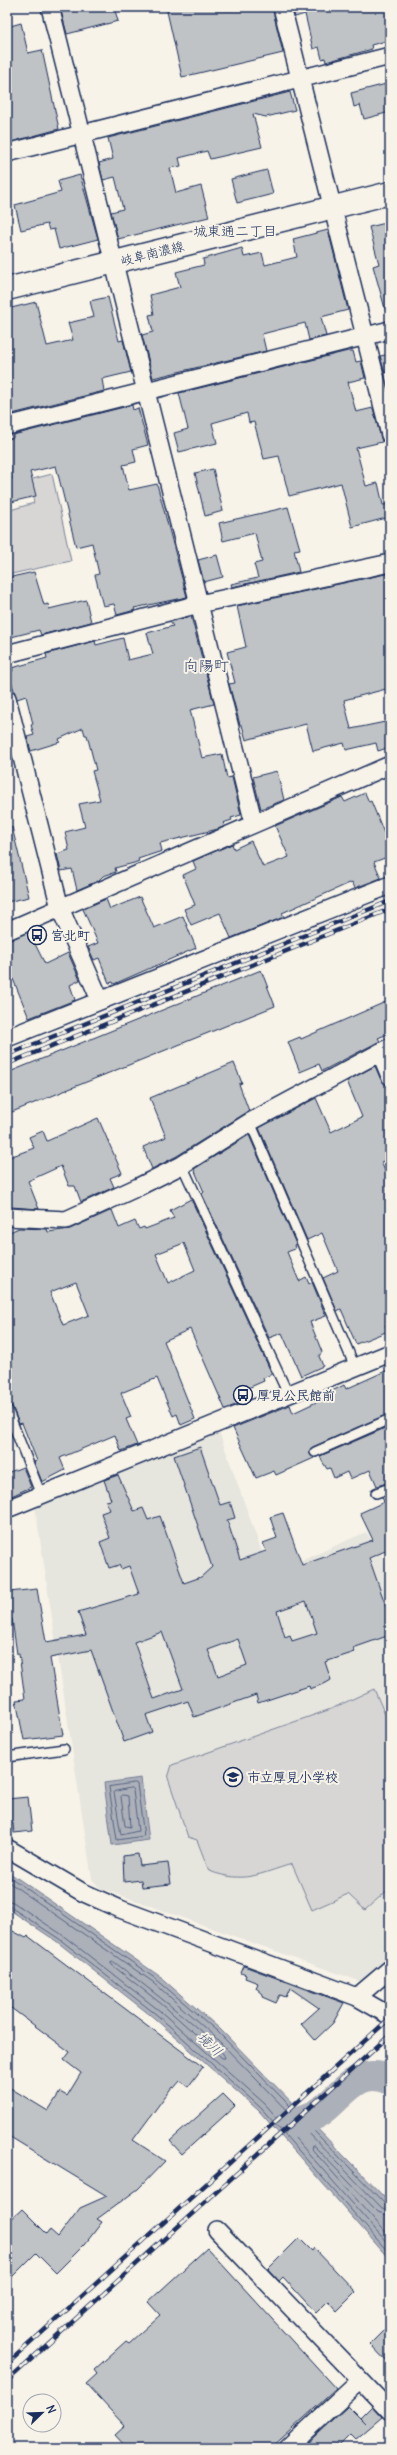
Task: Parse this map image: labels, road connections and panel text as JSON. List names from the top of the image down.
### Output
{
  "streets": {
    "main road": ["岐阜南濃線"]
  },
  "districts": ["城東通二丁目", "向陽町"],
  "water": ["境川"],
  "places": {
    "bus stop": ["宮北町", "厚見公民館前"],
    "school or university": ["市立厚見小学校"]
  },
  "north": "top right"
}
